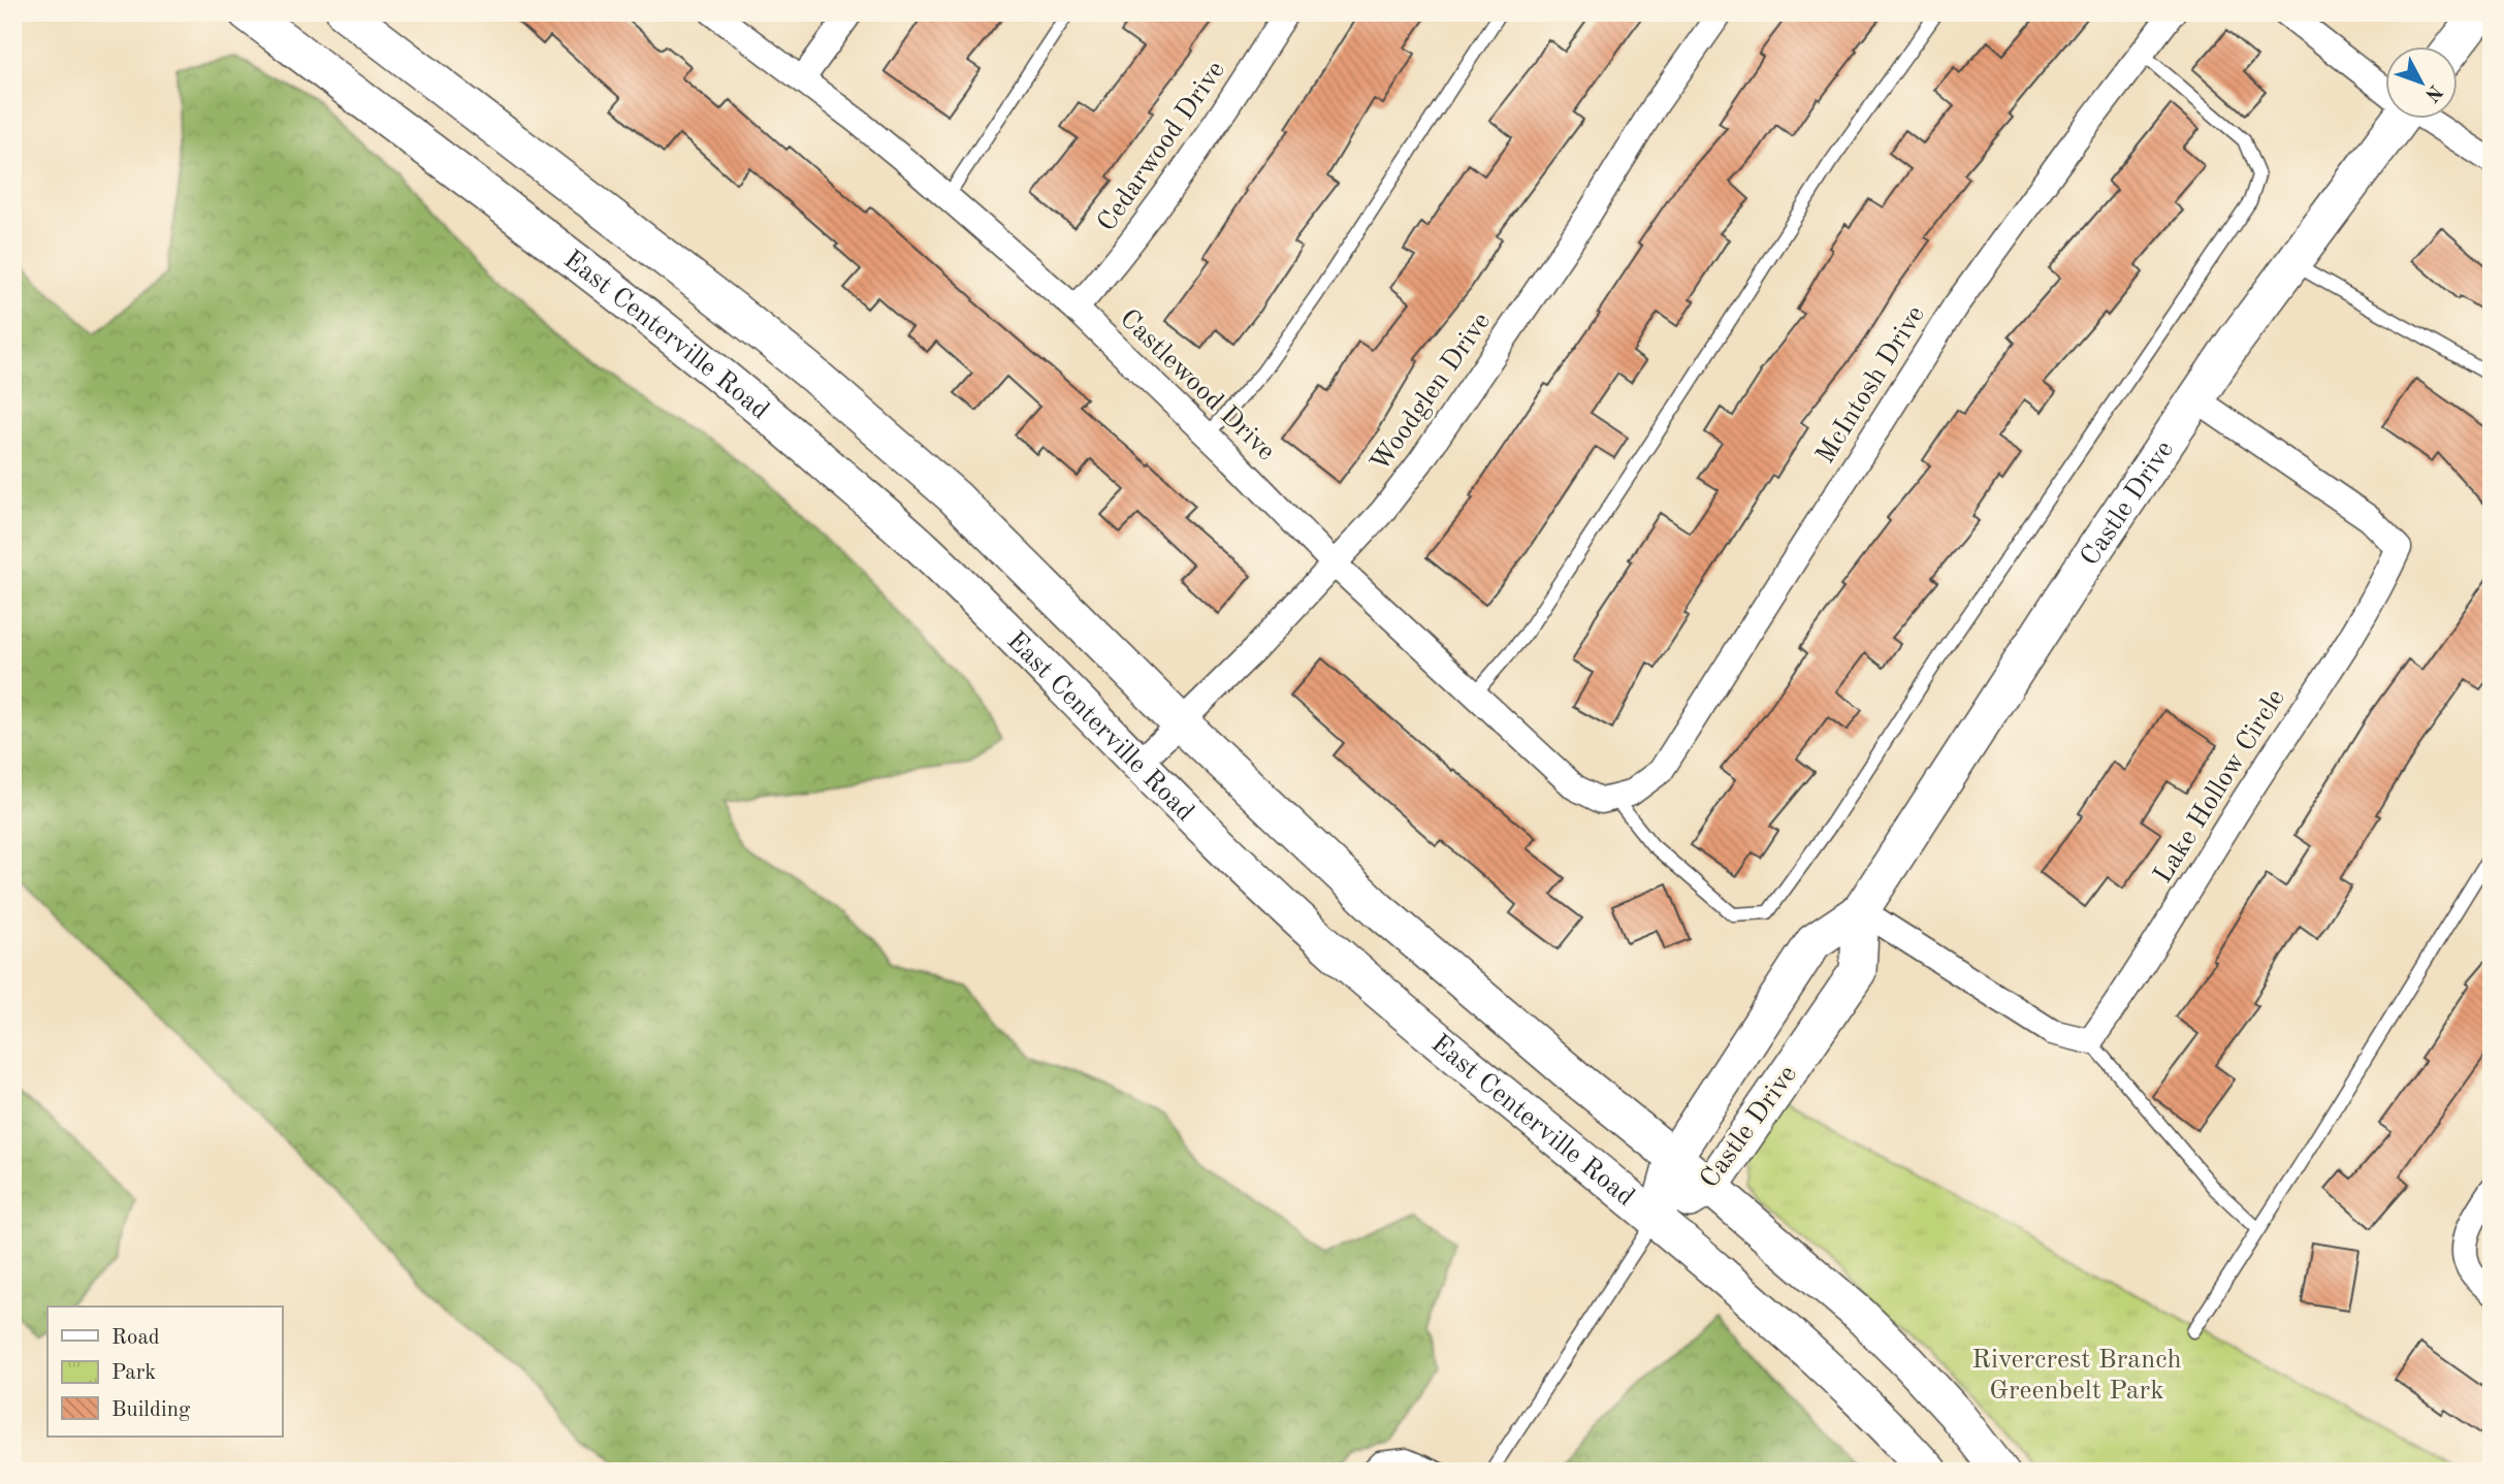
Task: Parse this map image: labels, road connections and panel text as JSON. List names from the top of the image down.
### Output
{
  "streets": {
    "main road": ["East Centerville Road", "Castle Drive"],
    "street": [
      "Cedarwood Drive",
      "Castlewood Drive",
      "McIntosh Drive",
      "Woodglen Drive",
      "Lake Hollow Circle"
    ]
  },
  "crossings": [
    ["Cedarwood Drive", "Castlewood Drive"],
    ["East Centerville Road", "Woodglen Drive"],
    ["East Centerville Road", "Castle Drive"],
    ["Castlewood Drive", "McIntosh Drive"],
    ["Castlewood Drive", "Woodglen Drive"],
    ["Castle Drive", "Lake Hollow Circle"]
  ],
  "parks": ["Rivercrest Branch Greenbelt Park"],
  "legend": ["Road", "Park", "Building"],
  "north": "bottom right"
}
